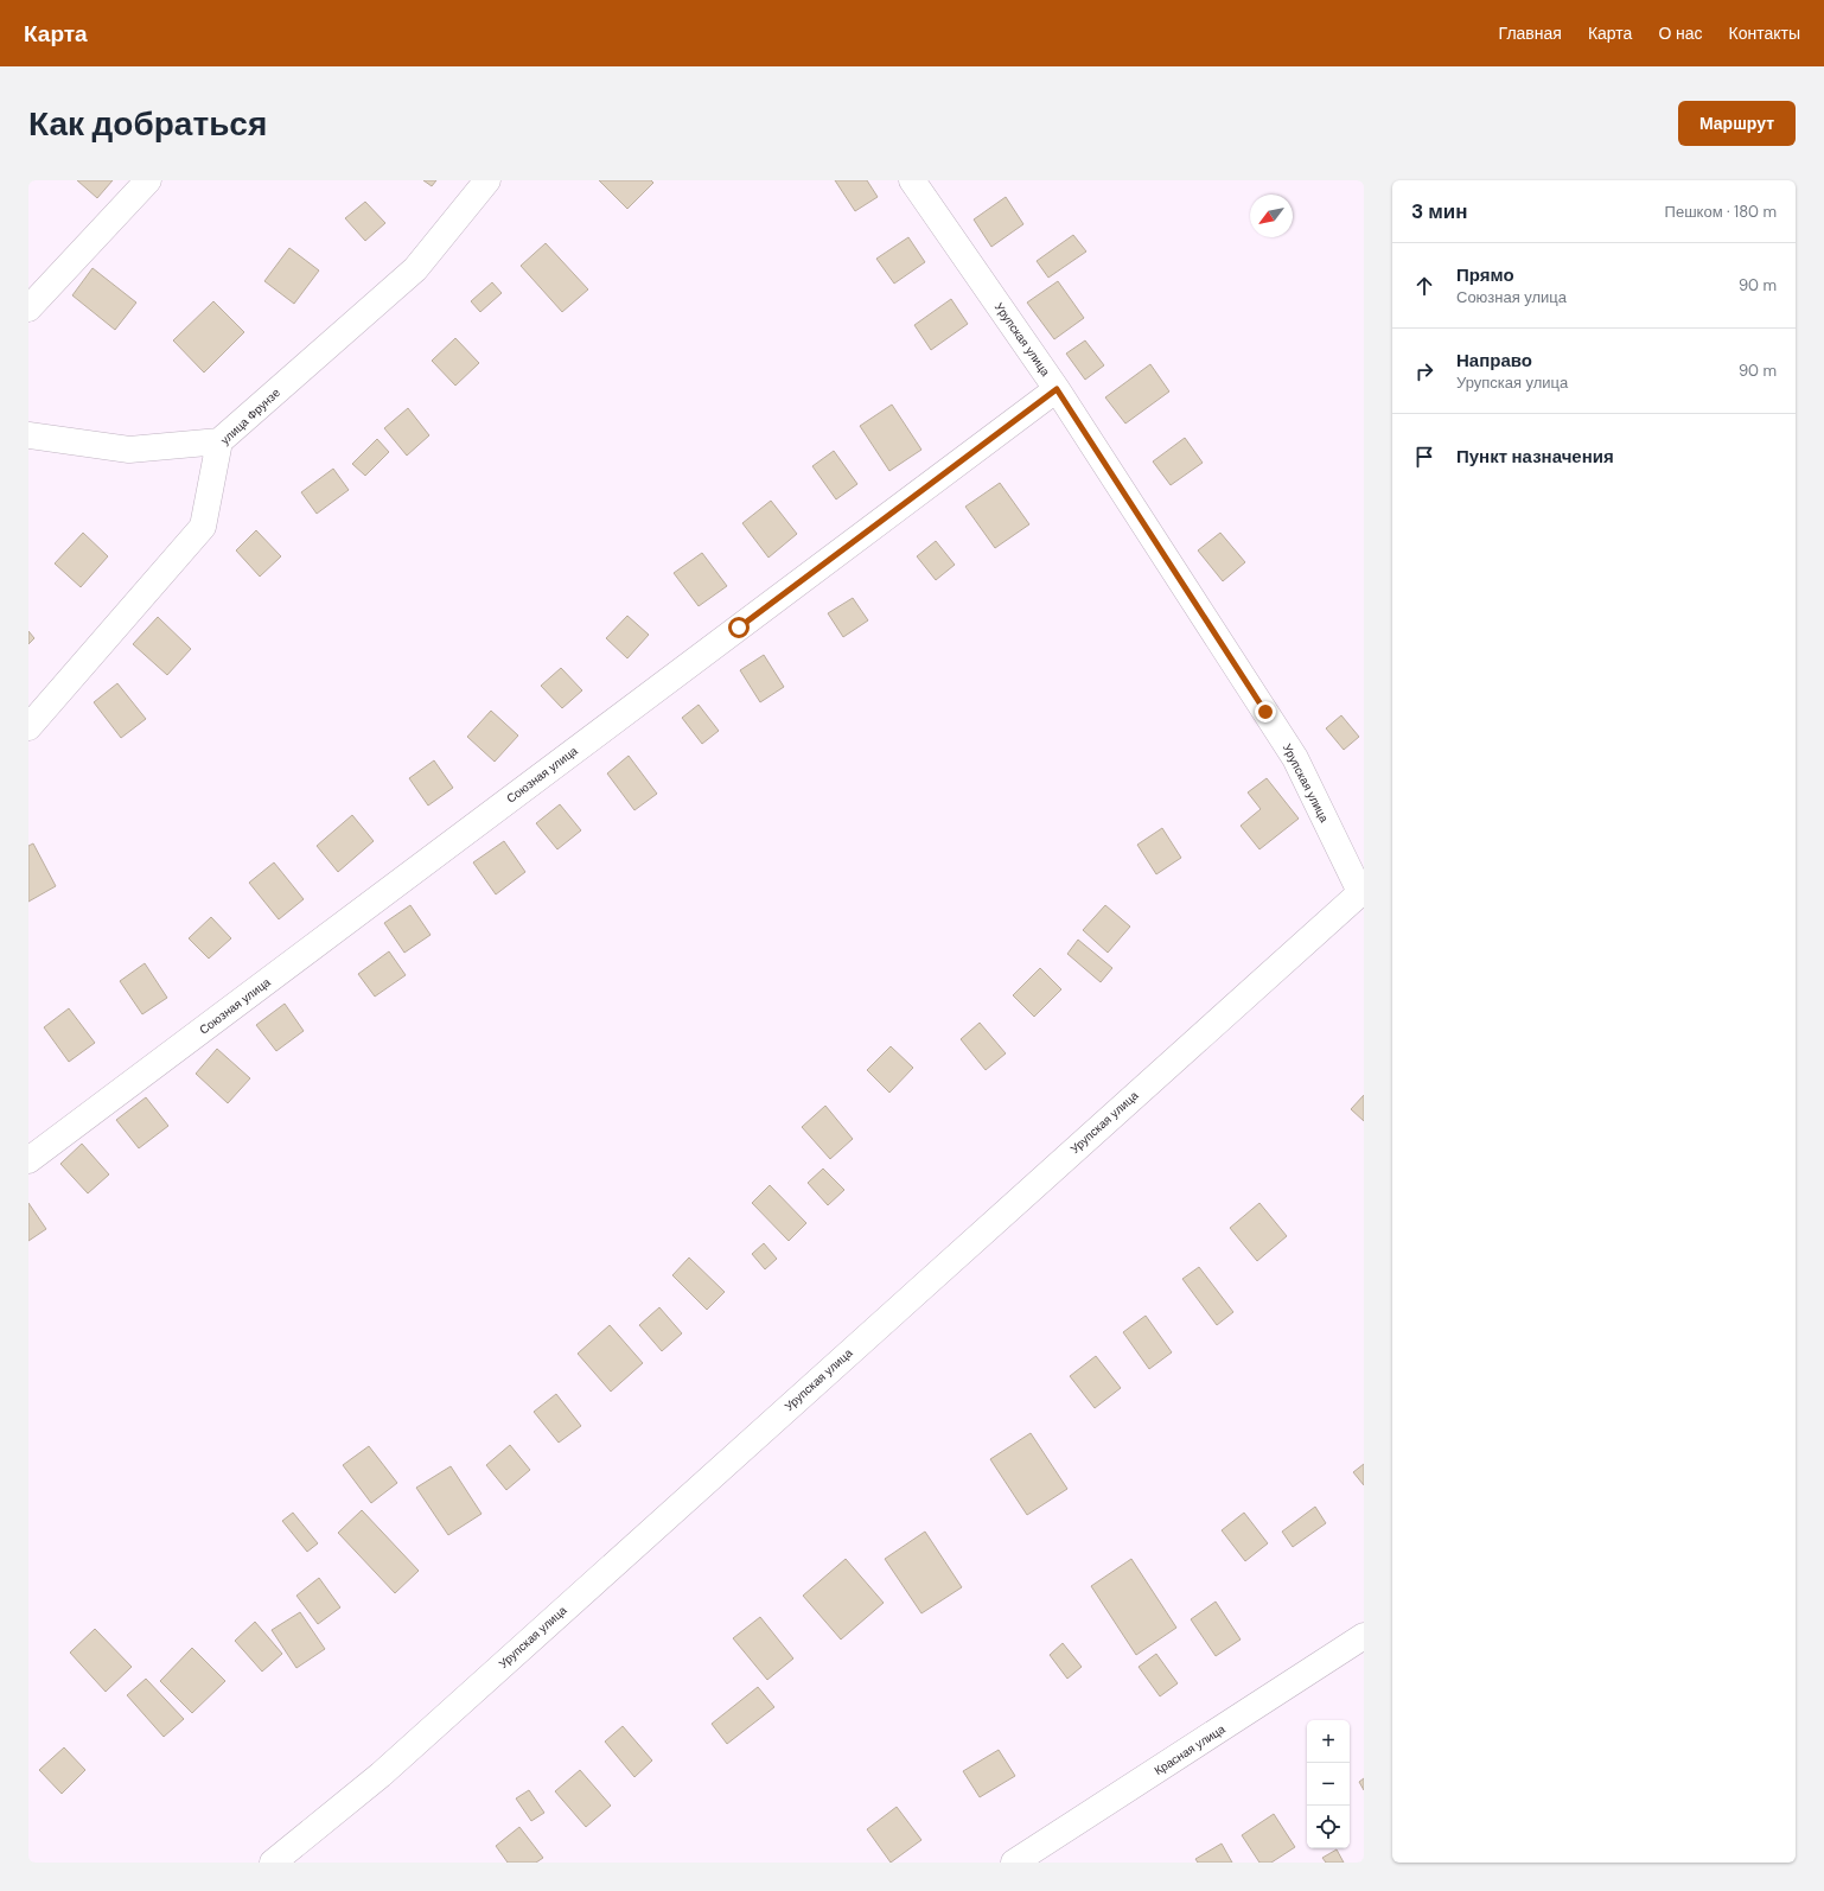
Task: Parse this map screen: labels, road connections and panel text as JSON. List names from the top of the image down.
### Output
{
  "streets": {
    "street": [
      "Урупская улица",
      "улица Фрунзе",
      "Союзная улица",
      "Красная улица"
    ]
  },
  "crossings": [
    ["Урупская улица", "Союзная улица"]
  ],
  "north": "bottom left",
  "page": {
    "header": "Карта",
    "nav": [
      "Главная",
      "Карта",
      "О нас",
      "Контакты"
    ],
    "buttons": "Маршрут",
    "title": "Как добраться",
    "heading": ["3 мин", "Пешком · 180 m"],
    "list": [
      ["Прямо", "Союзная улица", "90 m"],
      ["Направо", "Урупская улица", "90 m"],
      "Пункт назначения"
    ],
    "map_buttons": ["+", "−"]
  }
}
